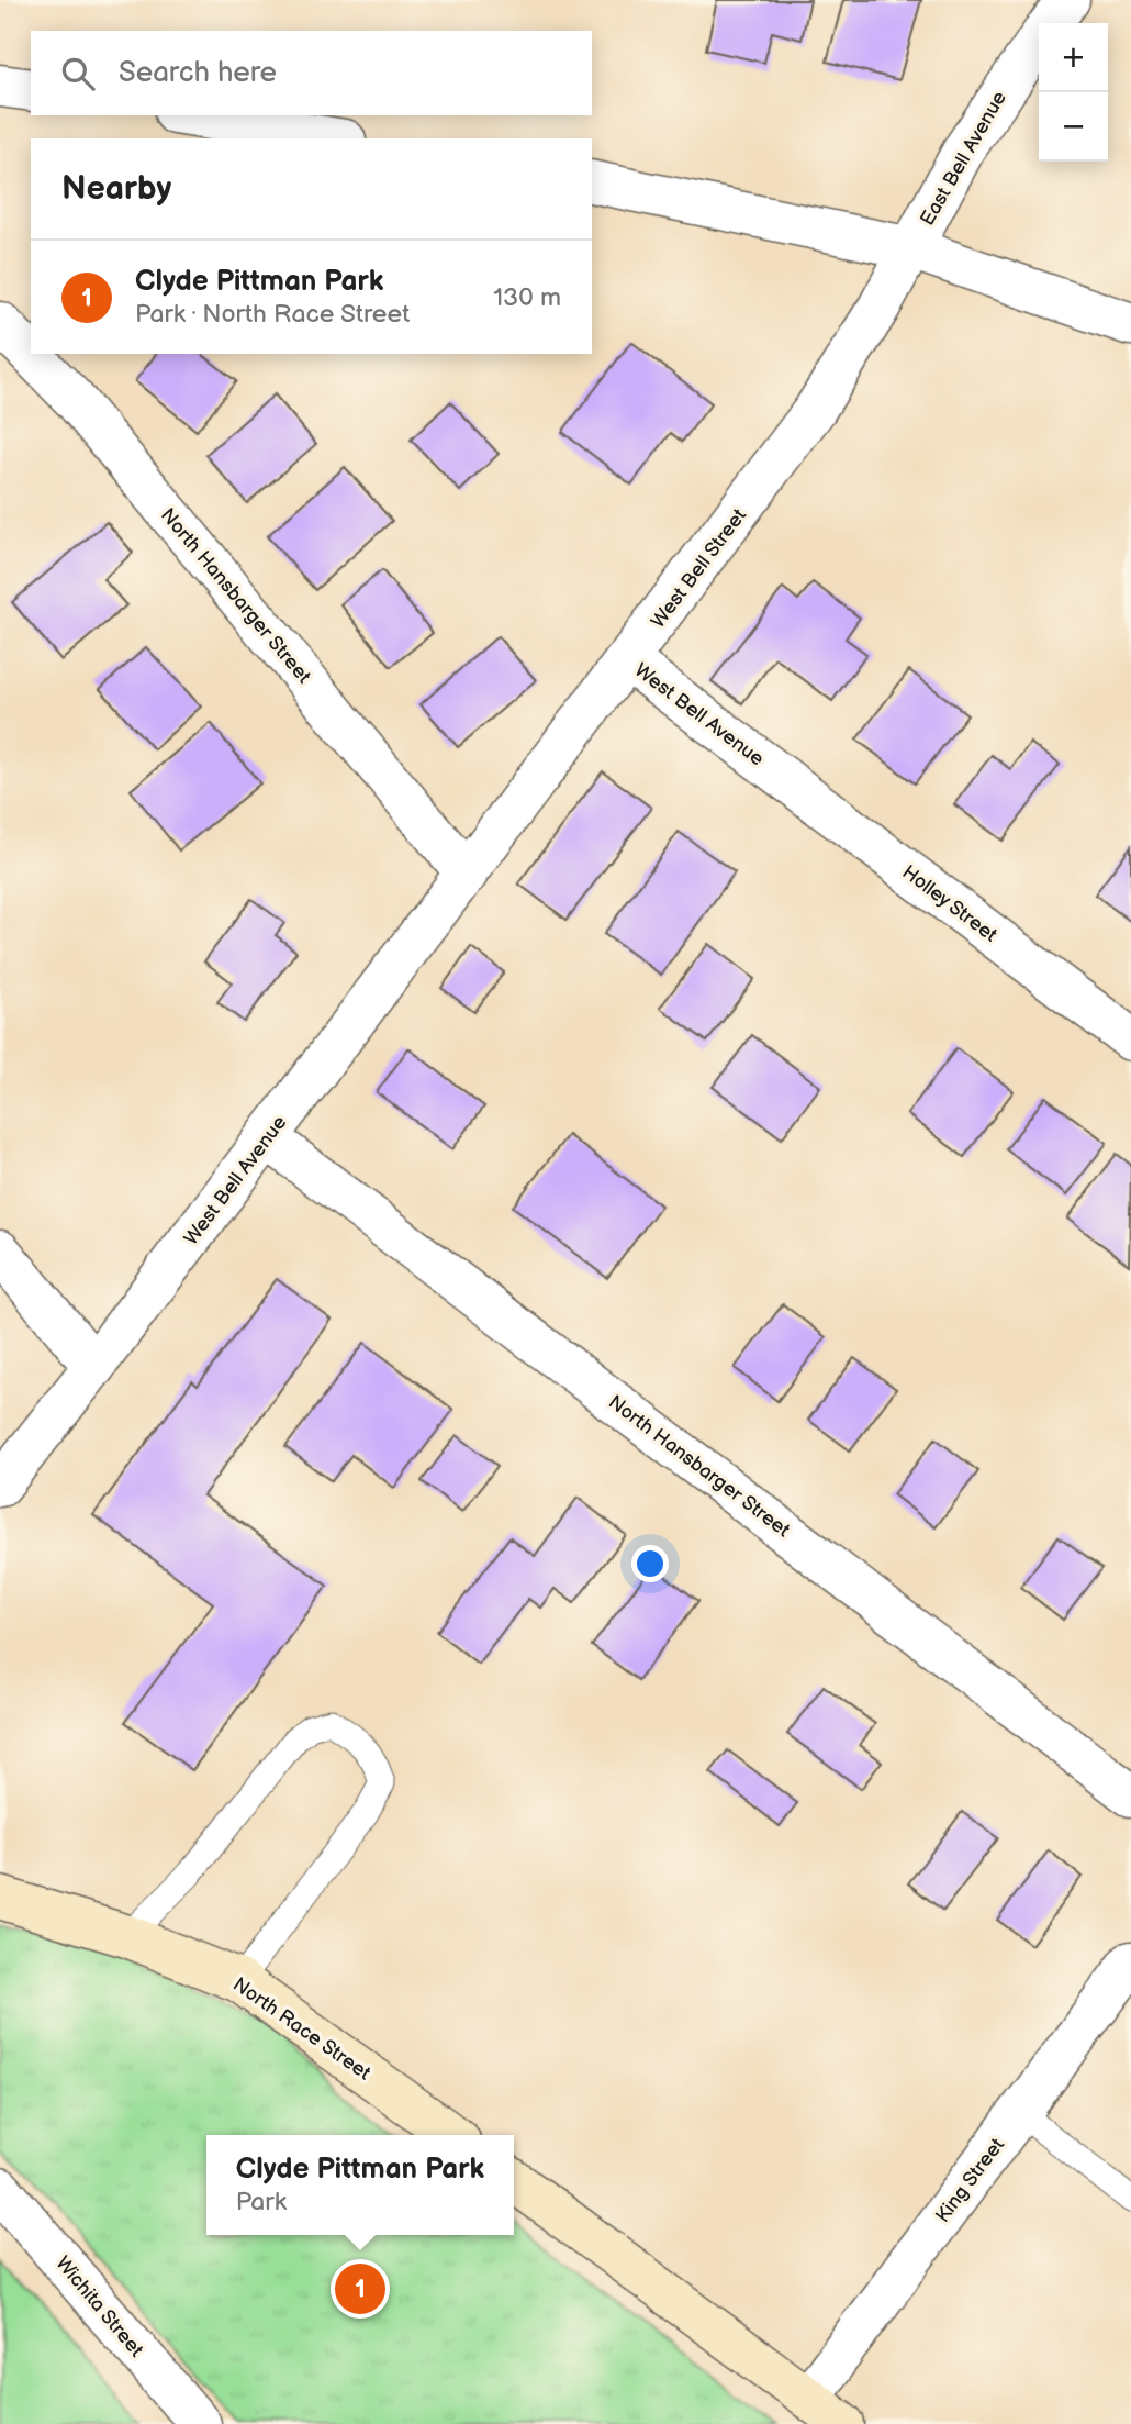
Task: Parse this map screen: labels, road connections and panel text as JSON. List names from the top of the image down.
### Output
{
  "streets": {
    "main road": ["North Race Street"],
    "street": [
      "East Bell Avenue",
      "West Bell Street",
      "North Hansbarger Street",
      "West Bell Avenue",
      "Holley Street",
      "King Street",
      "Wichita Street"
    ]
  },
  "crossings": [
    ["East Bell Avenue", "West Bell Street"],
    ["West Bell Street", "North Hansbarger Street"],
    ["West Bell Street", "West Bell Avenue"],
    ["North Hansbarger Street", "West Bell Avenue"],
    ["West Bell Avenue", "Holley Street"]
  ],
  "page": {
    "map_buttons": ["+", "−"],
    "search": "Search here",
    "heading": "Nearby",
    "list": [
      {
        "mark": "1",
        "name": "Clyde Pittman Park",
        "note": "Park · North Race Street",
        "value": "130 m"
      }
    ],
    "popup": ["Clyde Pittman Park", "Park"],
    "pins": "1"
  }
}
